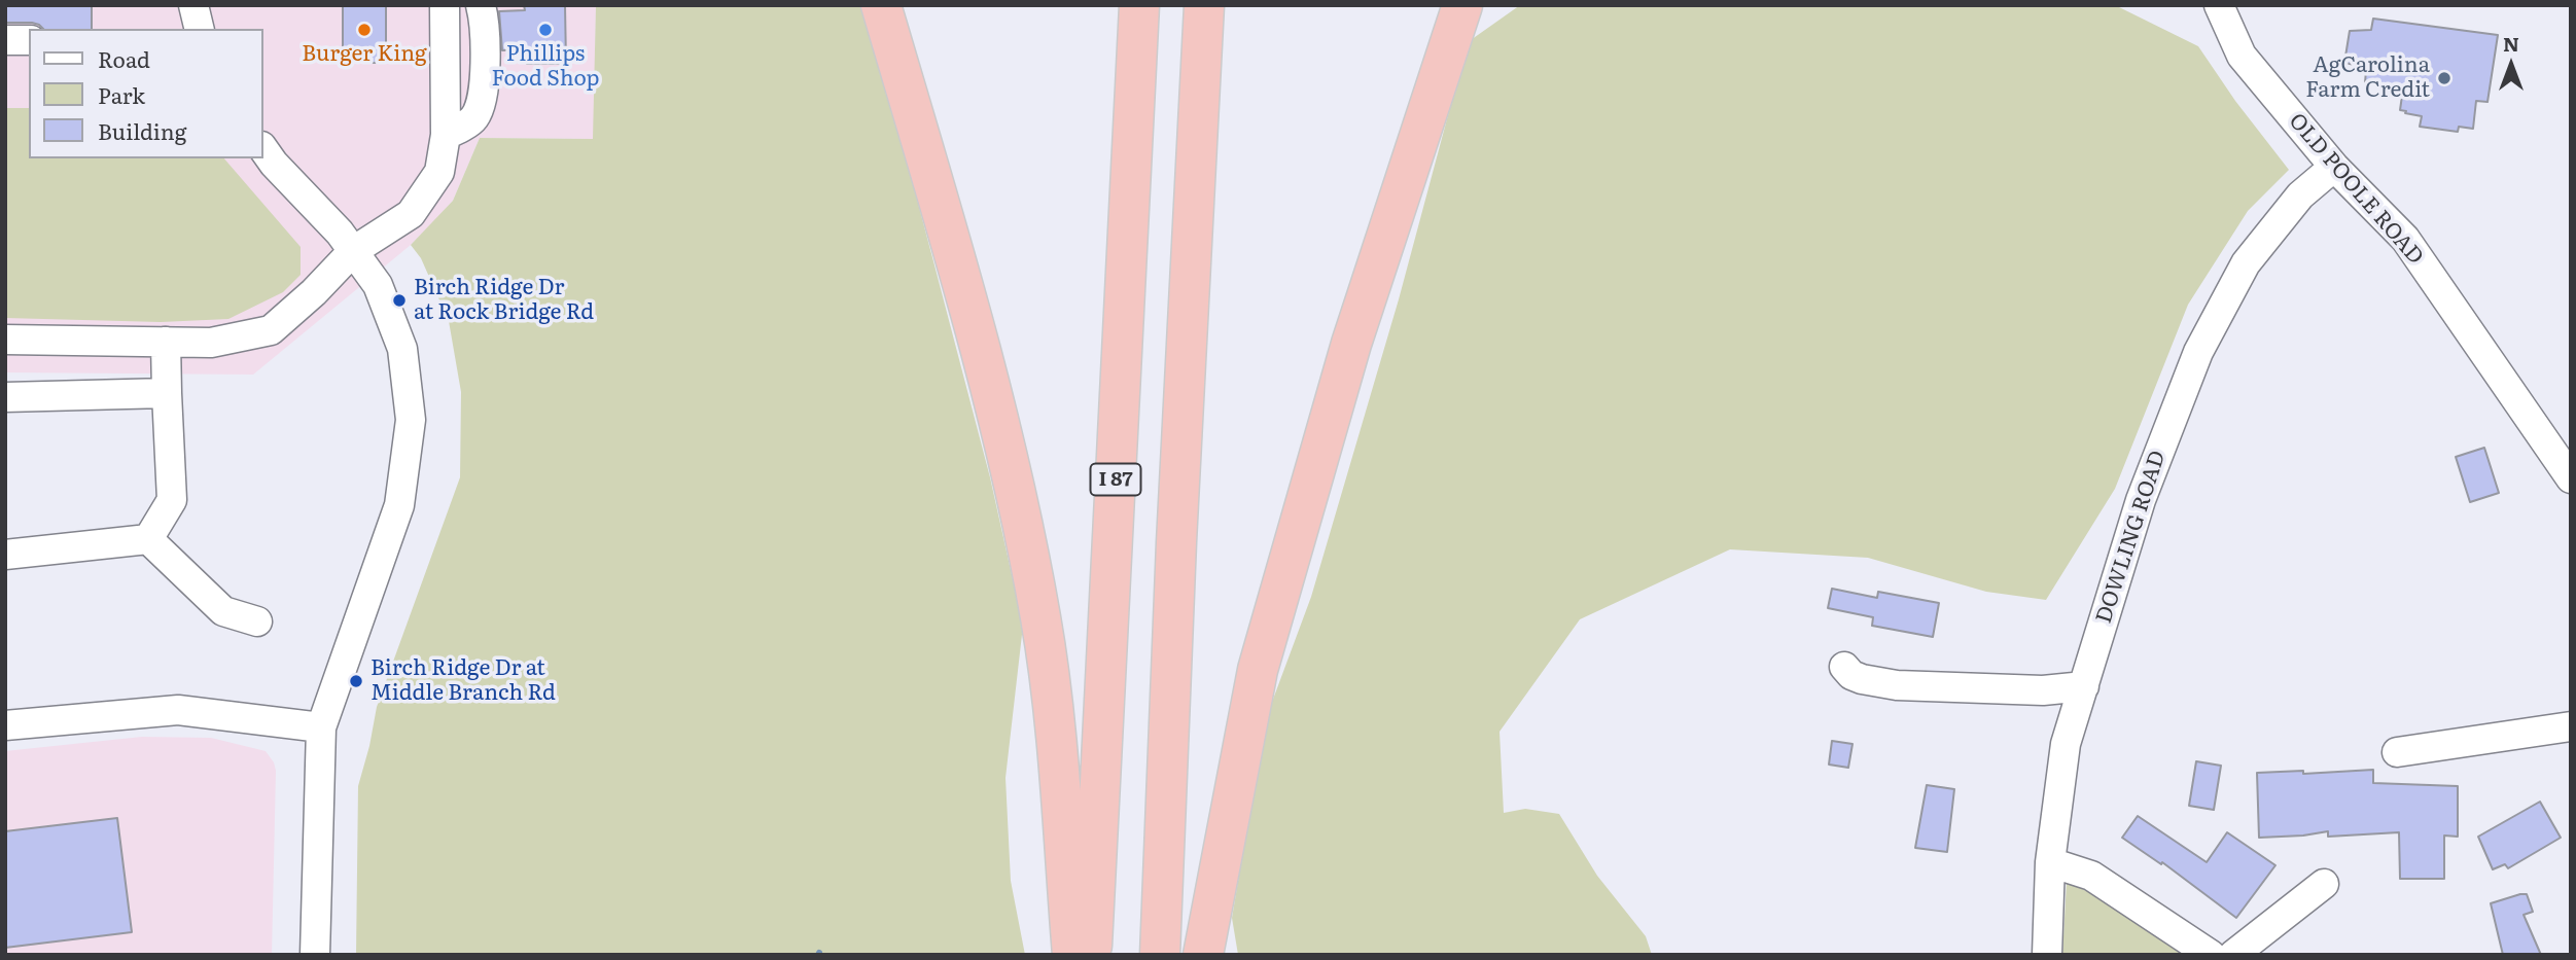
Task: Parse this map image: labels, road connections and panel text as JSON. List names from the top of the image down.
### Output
{
  "streets": {
    "highway": ["I 87"],
    "street": ["OLD POOLE ROAD", "DOWLING ROAD"]
  },
  "crossings": [
    ["OLD POOLE ROAD", "DOWLING ROAD"]
  ],
  "places": [
    "Burger King",
    "Phillips Food Shop",
    "AgCarolina Farm Credit",
    "Birch Ridge Dr at Rock Bridge Rd",
    "Birch Ridge Dr at Middle Branch Rd"
  ],
  "legend": ["Road", "Park", "Building"],
  "north": "top"
}
